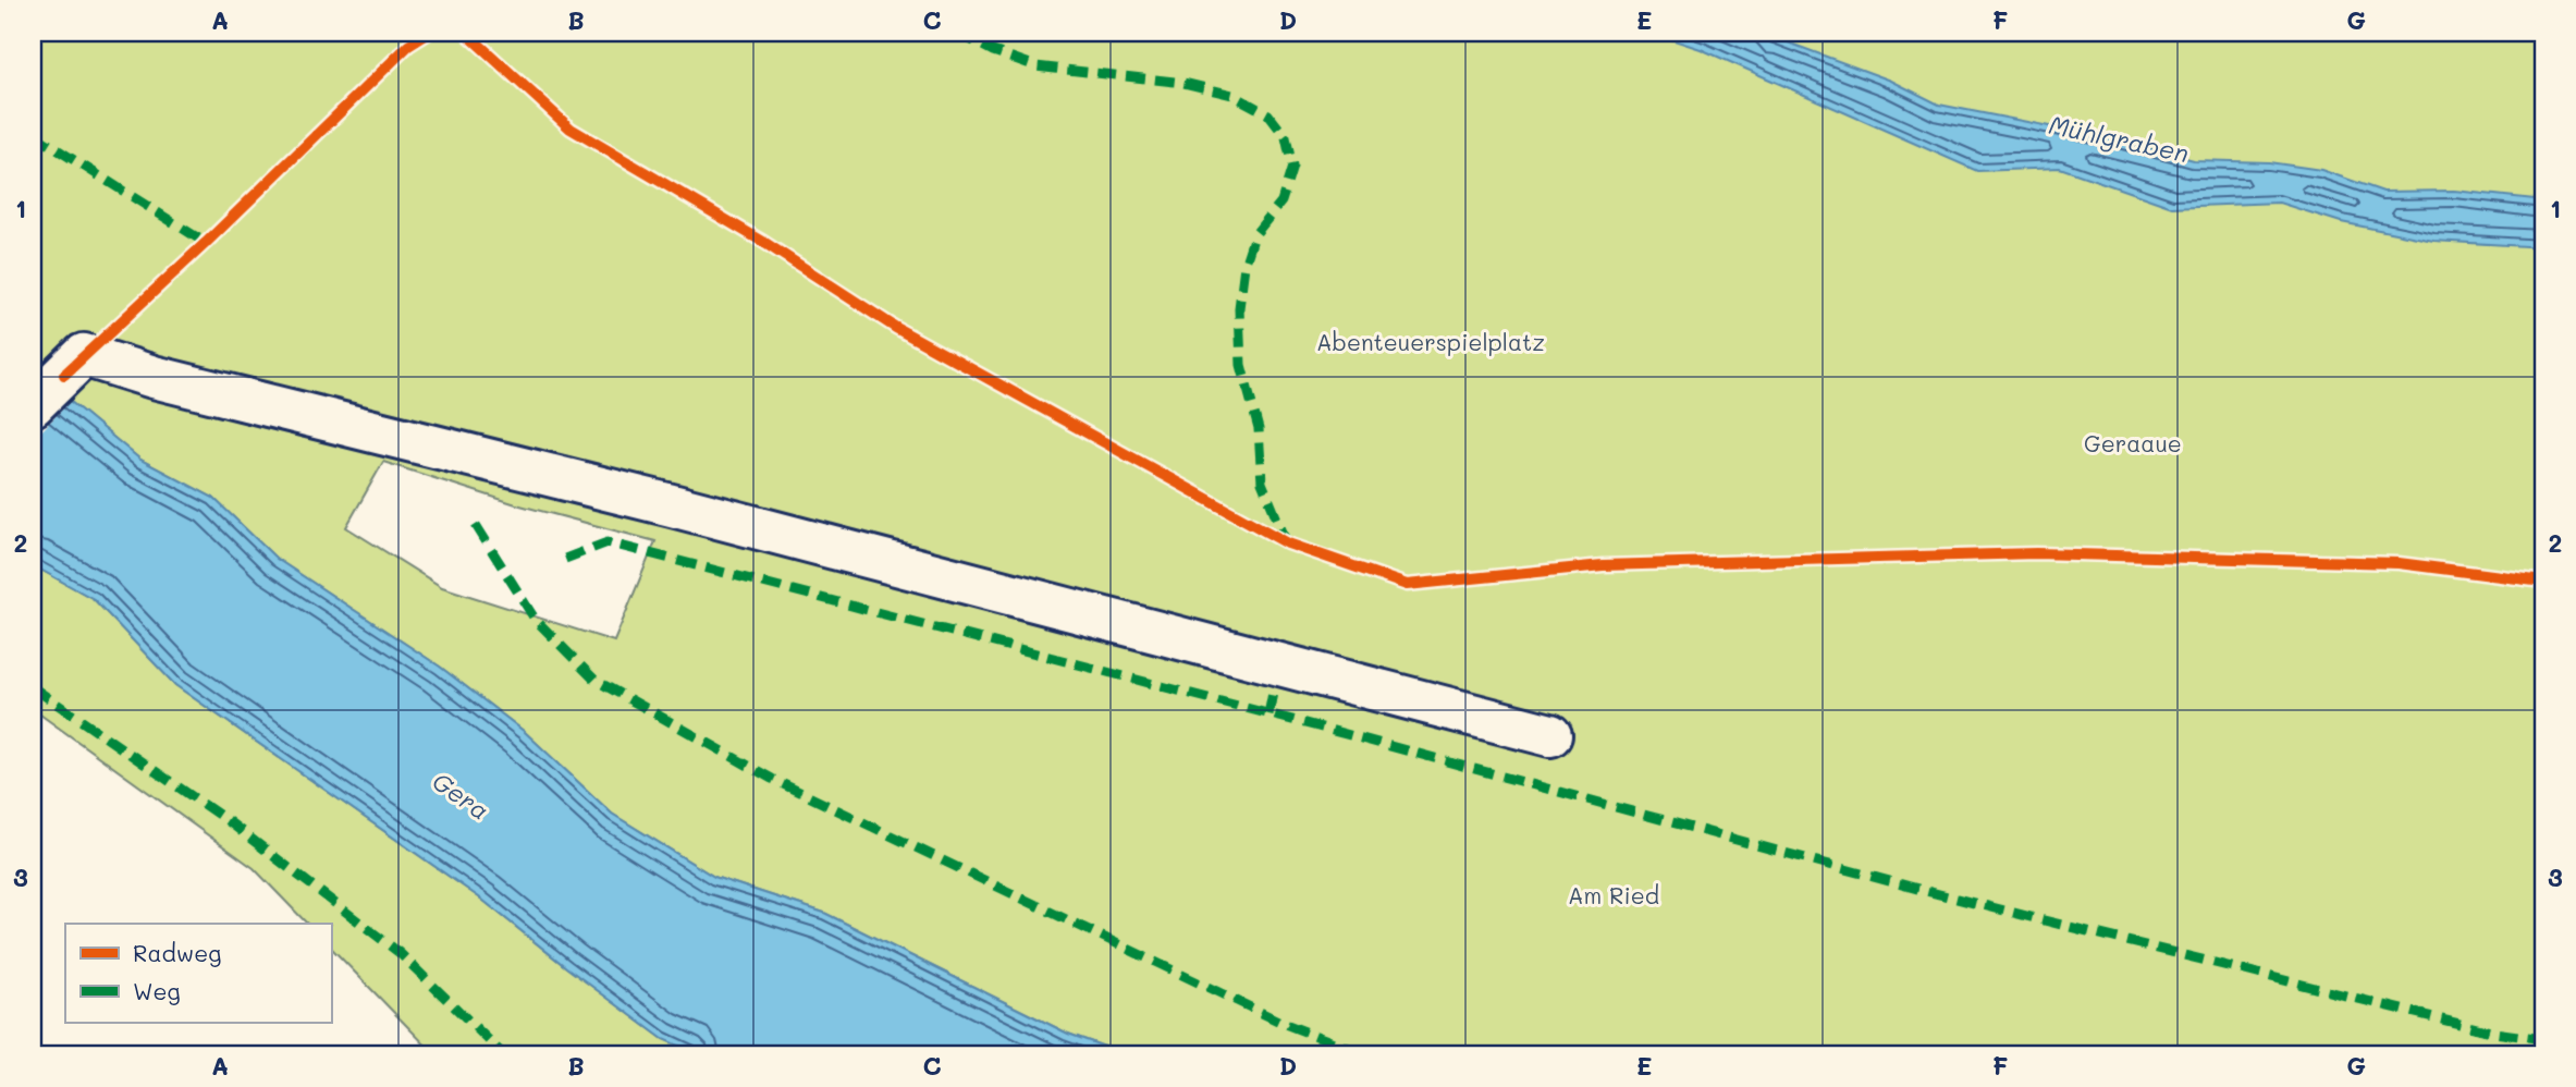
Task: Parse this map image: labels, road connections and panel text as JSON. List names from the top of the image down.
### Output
{
  "water": ["Mühlgraben", "Gera"],
  "parks": ["Abenteuerspielplatz", "Geraaue", "Am Ried"],
  "legend": ["Radweg", "Weg"],
  "grid": {
    "columns": [
      "A",
      "B",
      "C",
      "D",
      "E",
      "F",
      "G"
    ],
    "rows": ["1", "2", "3"]
  }
}
